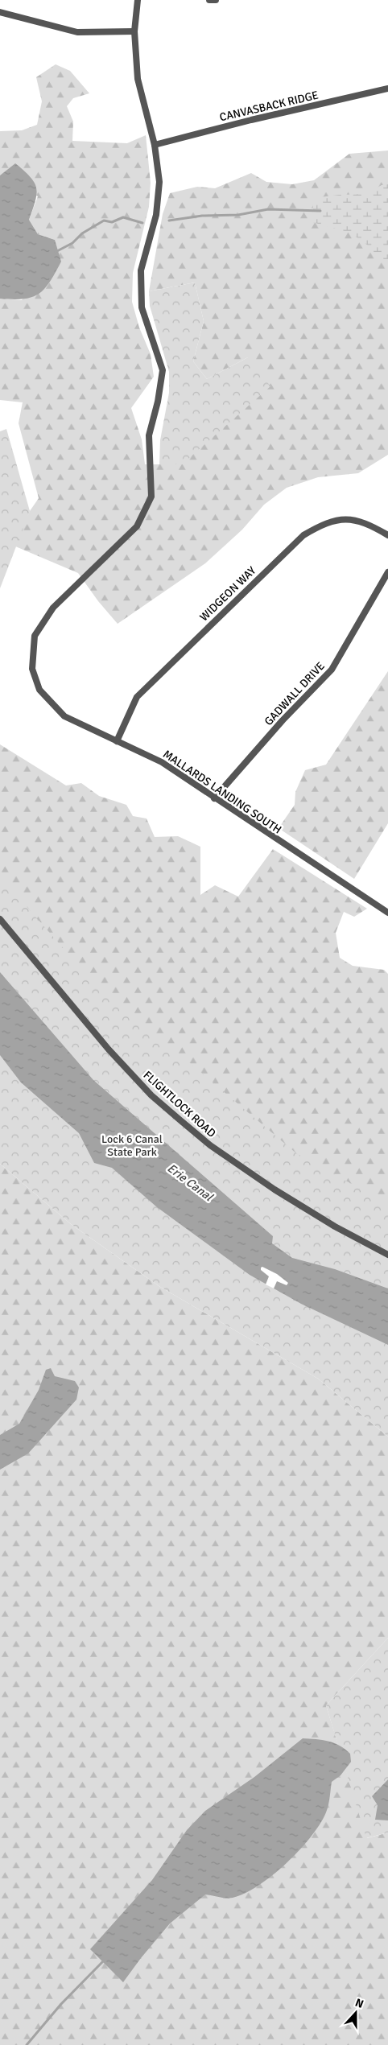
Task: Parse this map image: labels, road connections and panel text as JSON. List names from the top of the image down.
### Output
{
  "streets": {
    "street": [
      "CANVASBACK RIDGE",
      "WIDGEON WAY",
      "GADWALL DRIVE",
      "MALLARDS LANDING SOUTH",
      "FLIGHTLOCK ROAD"
    ]
  },
  "crossings": [
    ["CANVASBACK RIDGE", "MALLARDS LANDING SOUTH"],
    ["WIDGEON WAY", "MALLARDS LANDING SOUTH"],
    ["GADWALL DRIVE", "MALLARDS LANDING SOUTH"]
  ],
  "water": ["Erie Canal"],
  "parks": ["Lock 6 Canal State Park"],
  "north": "top"
}
